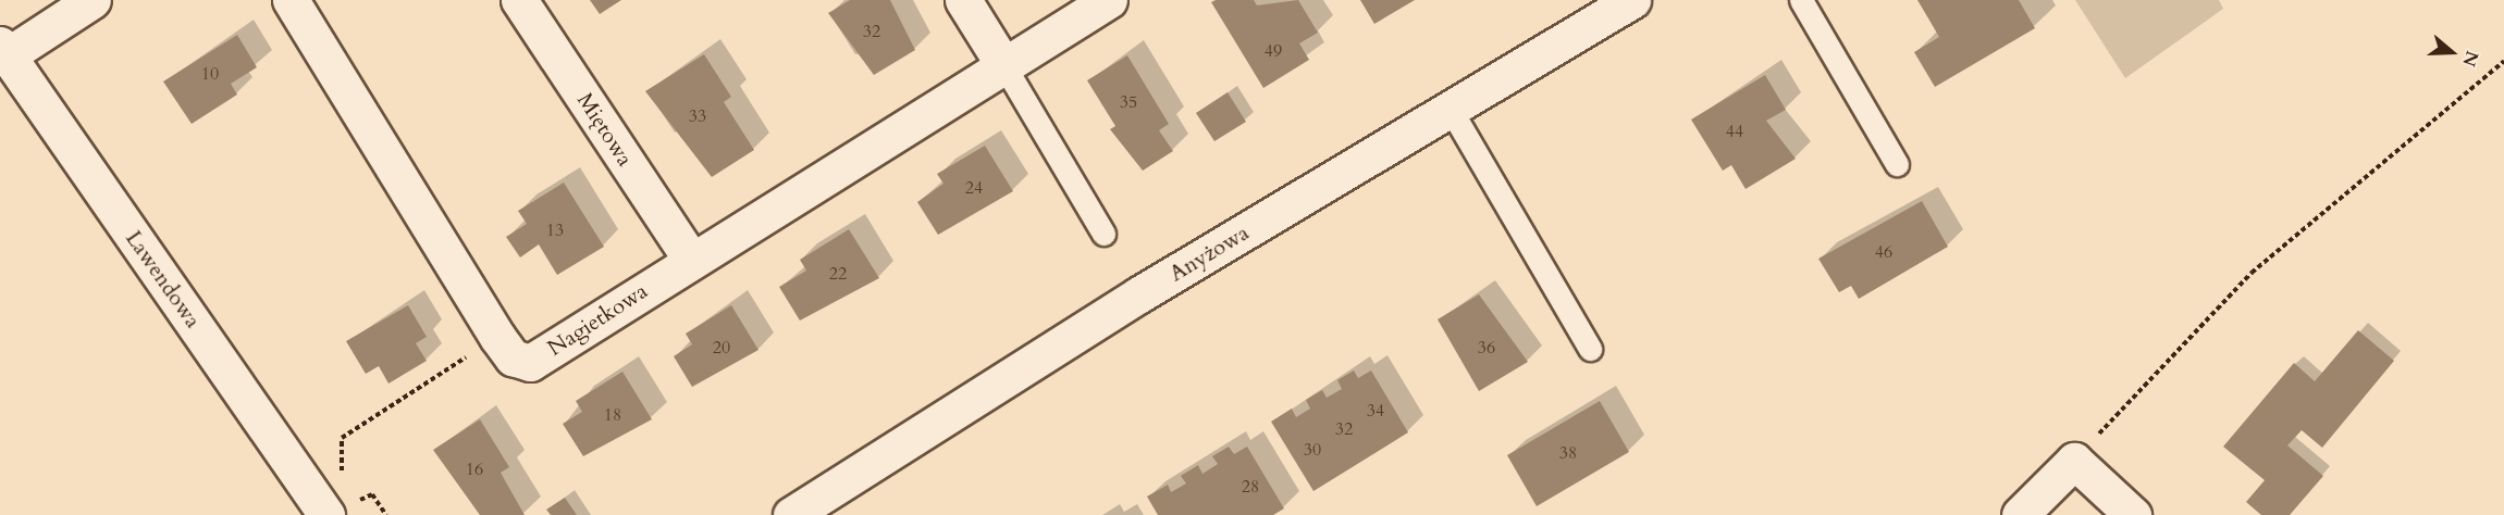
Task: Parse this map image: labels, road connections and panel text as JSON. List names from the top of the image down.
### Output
{
  "streets": {
    "street": [
      "Miętowa",
      "Anyżowa",
      "Lawendowa",
      "Nagietkowa"
    ]
  },
  "crossings": [
    ["Miętowa", "Nagietkowa"]
  ],
  "house_numbers": [
    "32",
    "49",
    "10",
    "35",
    "33",
    "44",
    "24",
    "13",
    "46",
    "22",
    "20",
    "36",
    "34",
    "18",
    "32",
    "30",
    "38",
    "16",
    "28"
  ],
  "north": "right"
}
